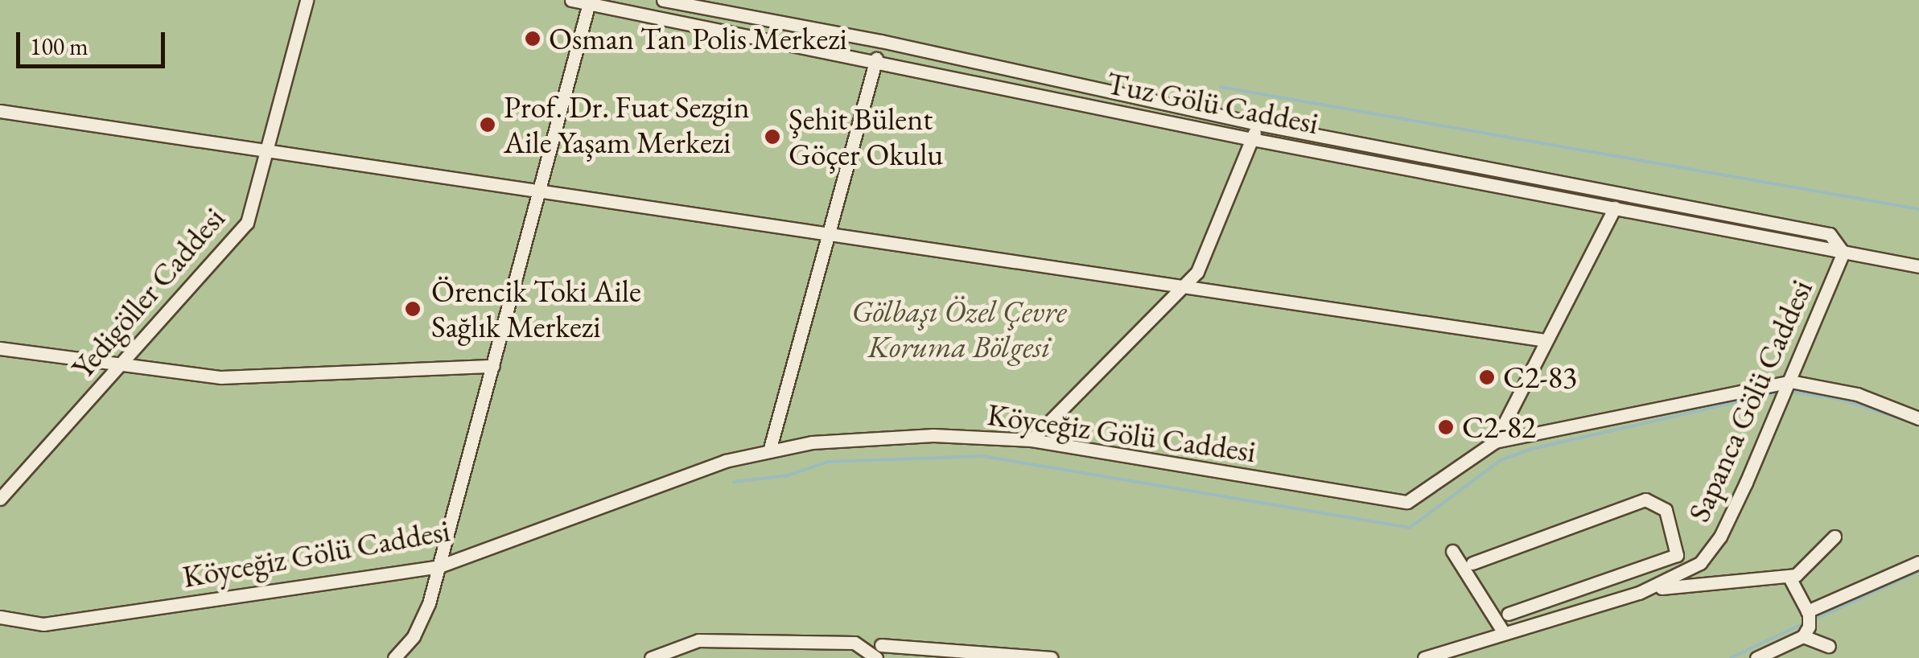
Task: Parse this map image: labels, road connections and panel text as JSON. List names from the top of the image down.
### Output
{
  "streets": {
    "street": [
      "Tuz Gölü Caddesi",
      "Yedigöller Caddesi",
      "Sapanca Gölü Caddesi",
      "Köyceğiz Gölü Caddesi"
    ]
  },
  "crossings": [
    ["Tuz Gölü Caddesi", "Sapanca Gölü Caddesi"]
  ],
  "parks": ["Gölbaşı Özel Çevre Koruma Bölgesi"],
  "places": [
    "Osman Tan Polis Merkezi",
    "Prof. Dr. Fuat Sezgin Aile Yaşam Merkezi",
    "Şehit Bülent Göçer Okulu",
    "Örencik Toki Aile Sağlık Merkezi",
    "C2-83",
    "C2-82"
  ],
  "scale_bar": "100 m"
}
